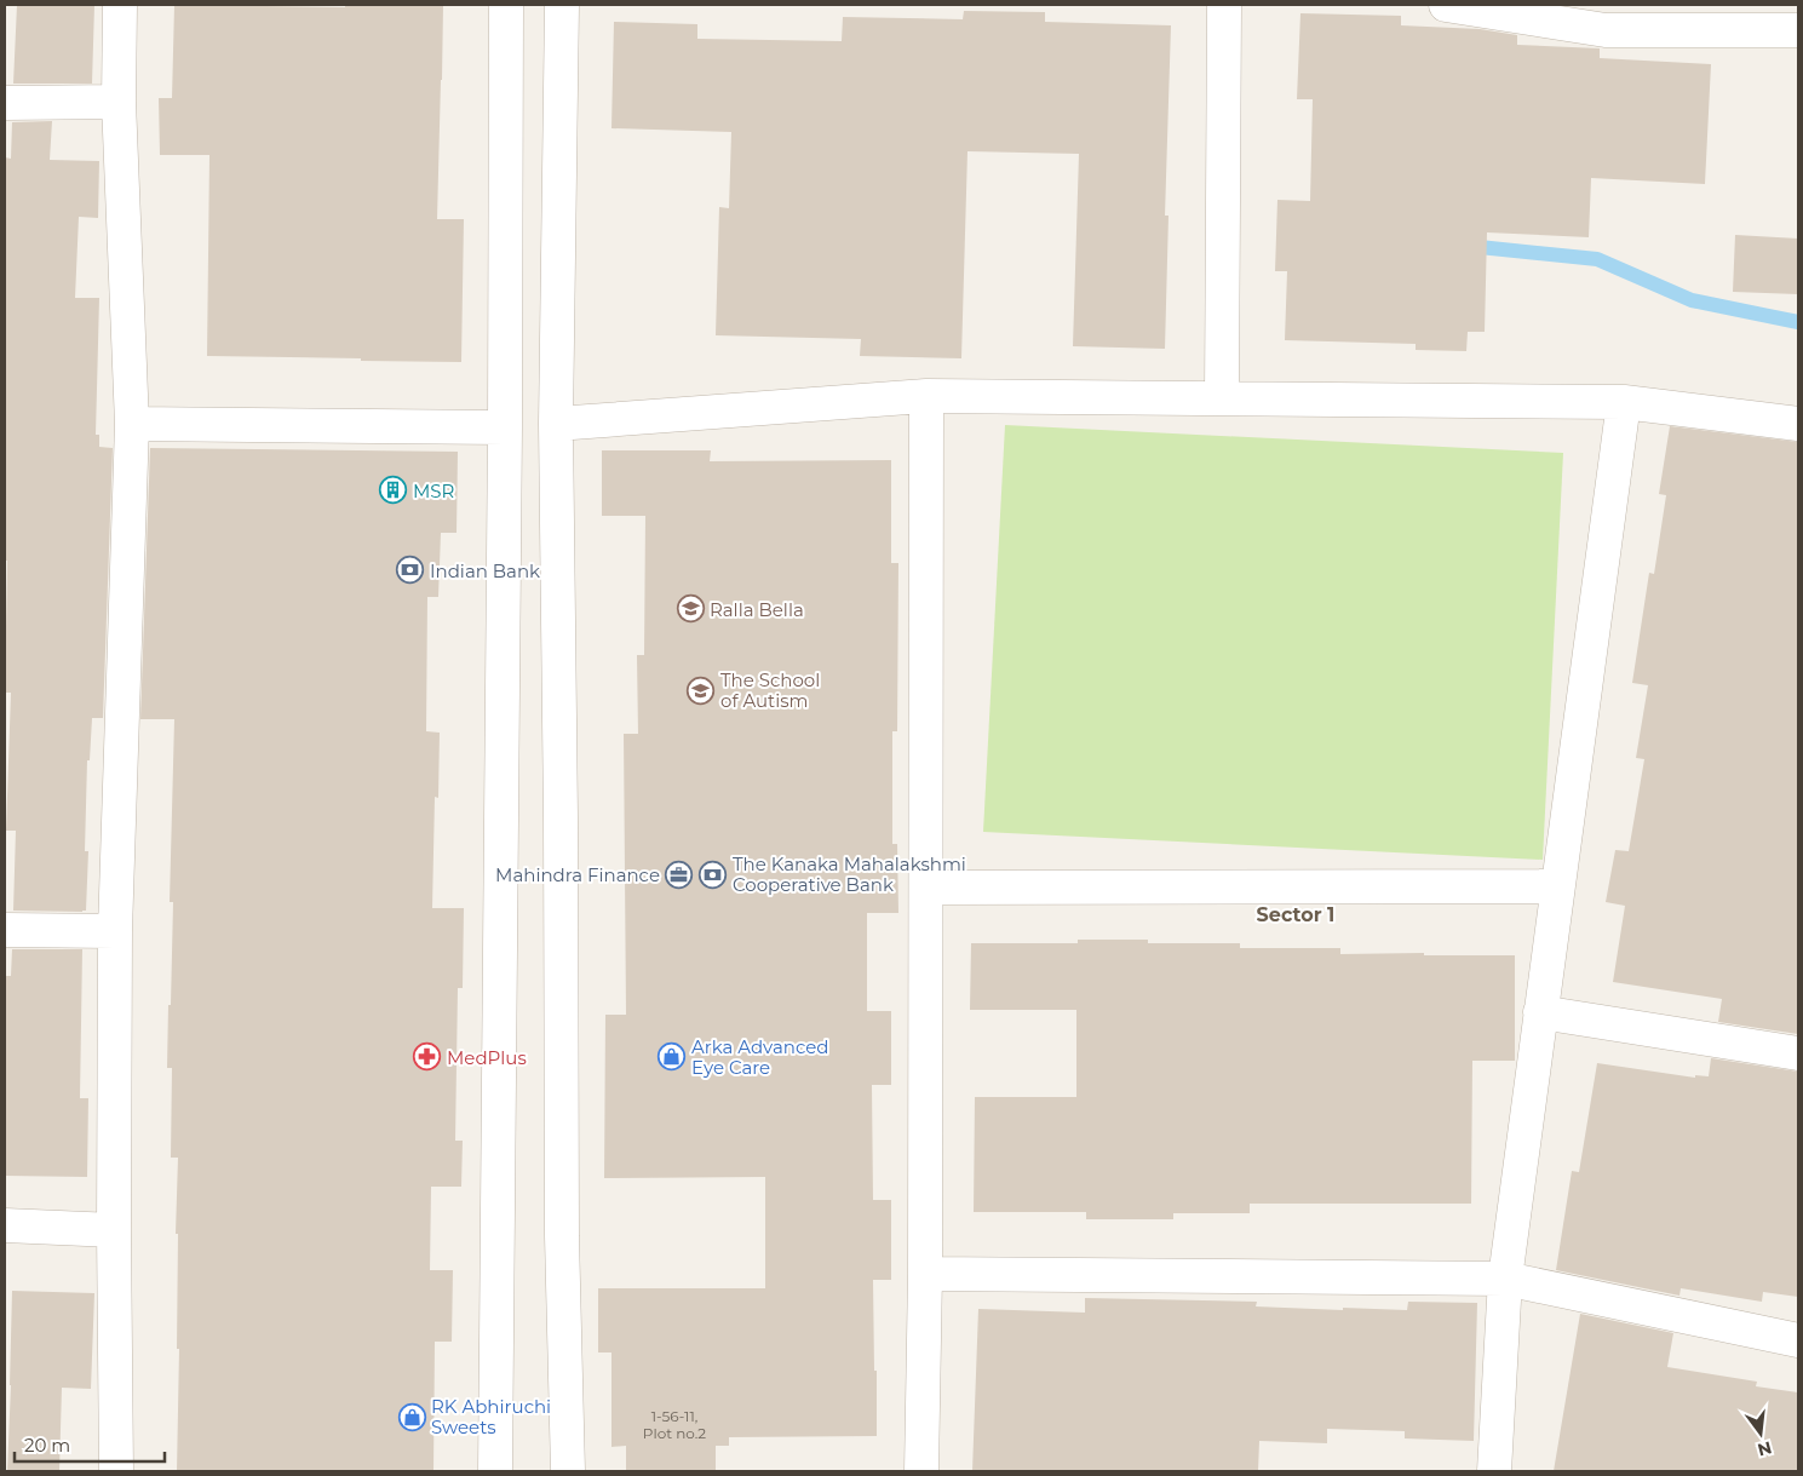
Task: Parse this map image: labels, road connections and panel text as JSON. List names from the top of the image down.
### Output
{
  "districts": ["Sector 1"],
  "places": {
    "building": ["MSR"],
    "bank": ["Indian Bank", "The Kanaka Mahalakshmi Cooperative Bank"],
    "school or university": ["Ralla Bella", "The School of Autism"],
    "office": ["Mahindra Finance"],
    "pharmacy": ["MedPlus"],
    "shop": ["Arka Advanced Eye Care", "RK Abhiruchi Sweets"]
  },
  "house_numbers": ["1-56-11, Plot no.2"],
  "scale_bar": "20 m",
  "north": "bottom"
}
